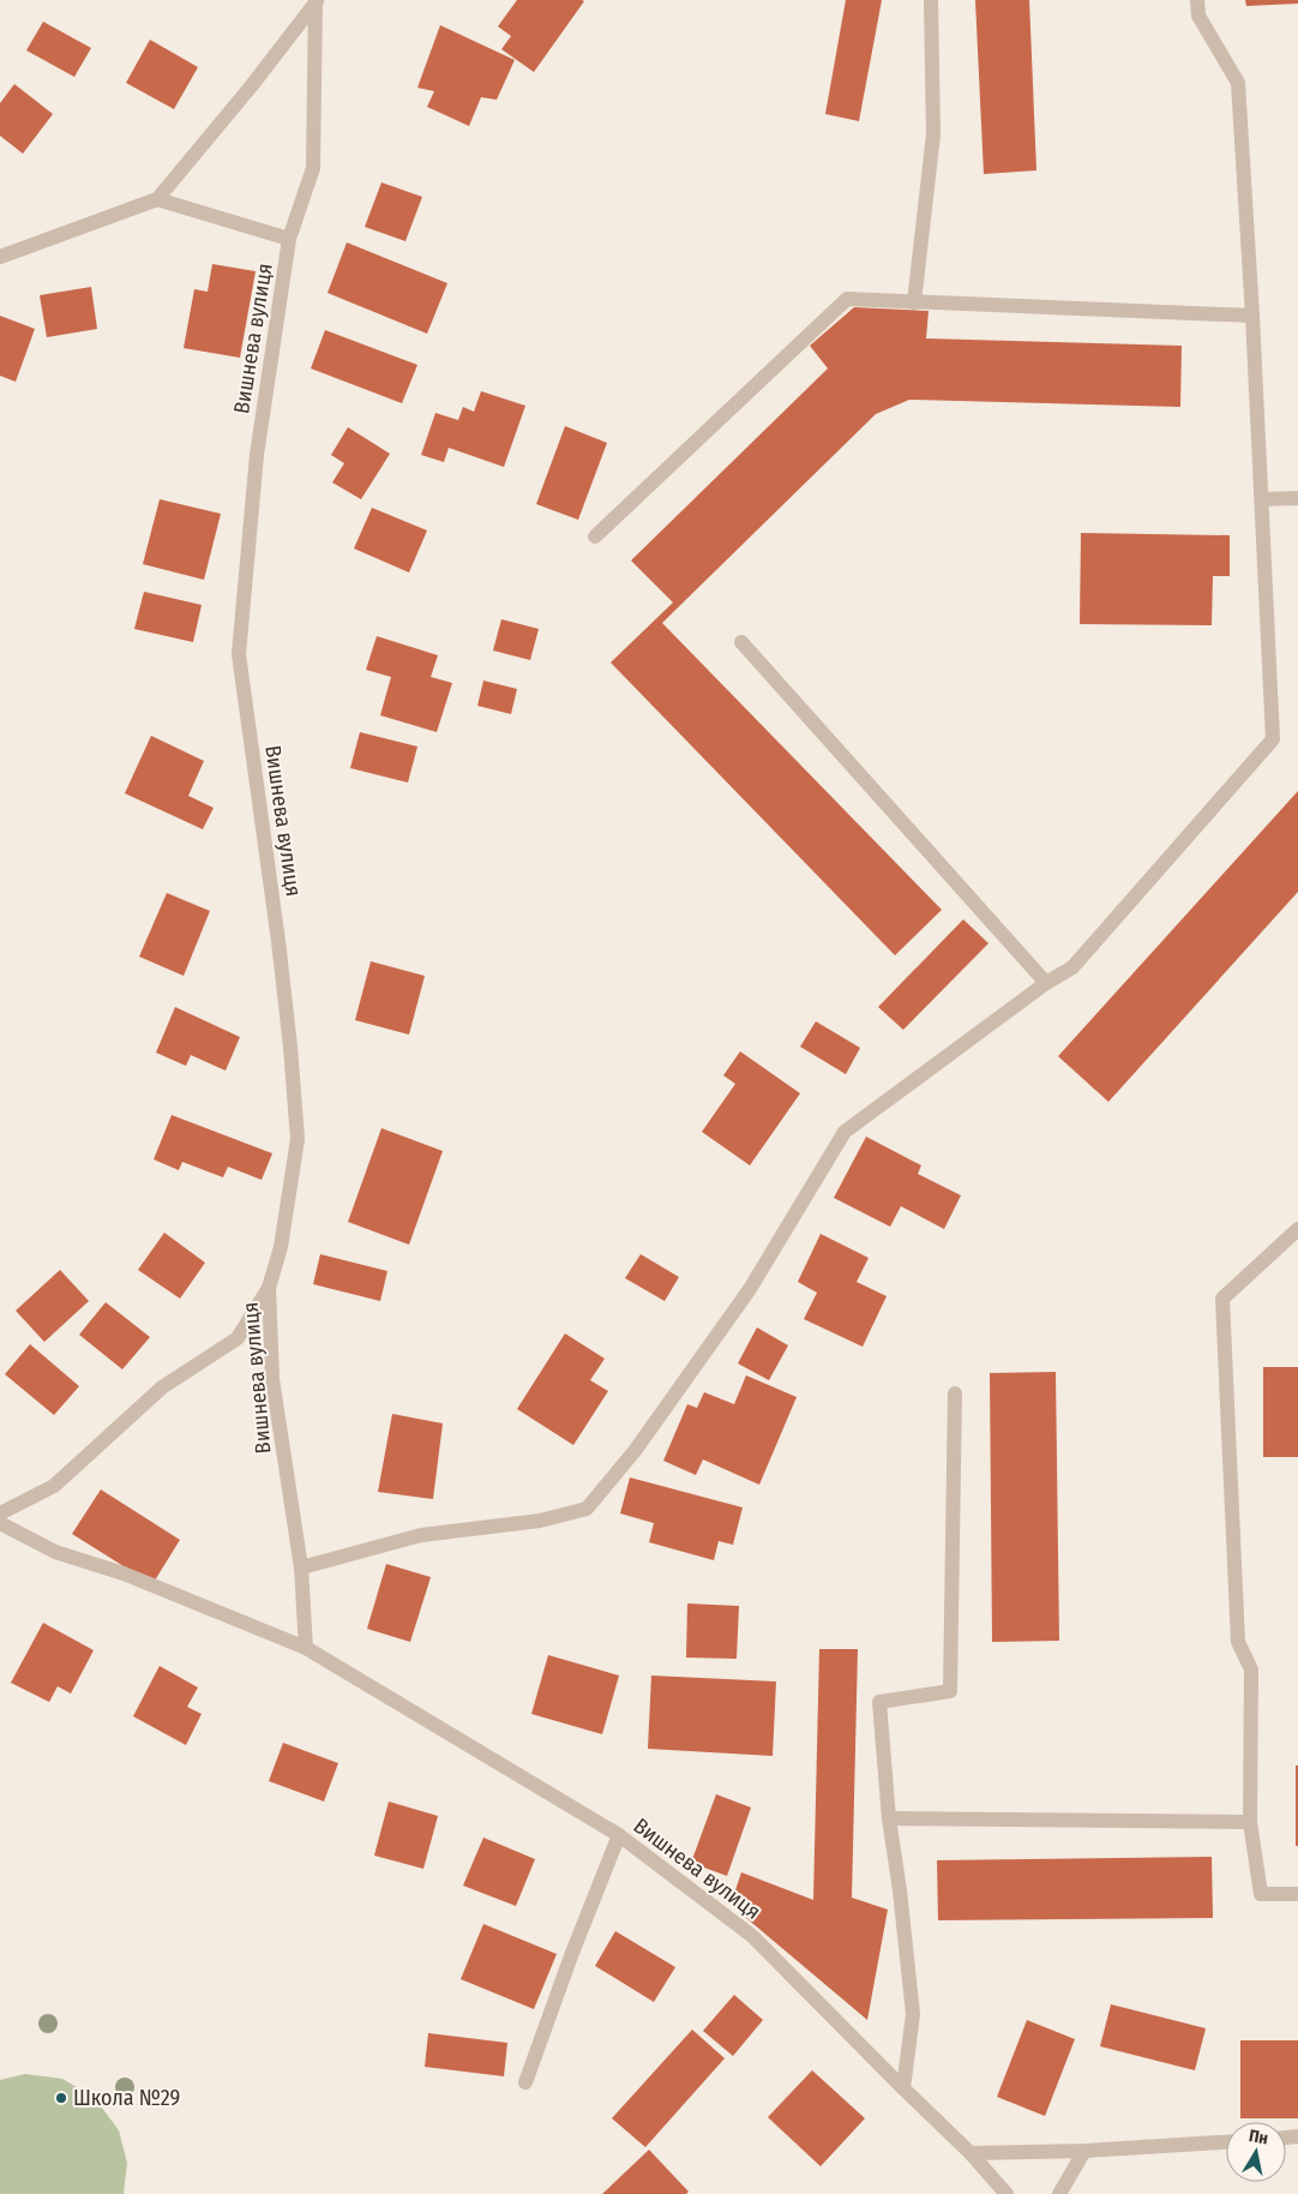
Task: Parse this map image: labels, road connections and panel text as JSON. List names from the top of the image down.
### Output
{
  "streets": {
    "street": ["Вишнева вулиця"]
  },
  "places": ["Школа №29"],
  "north": "top"
}
